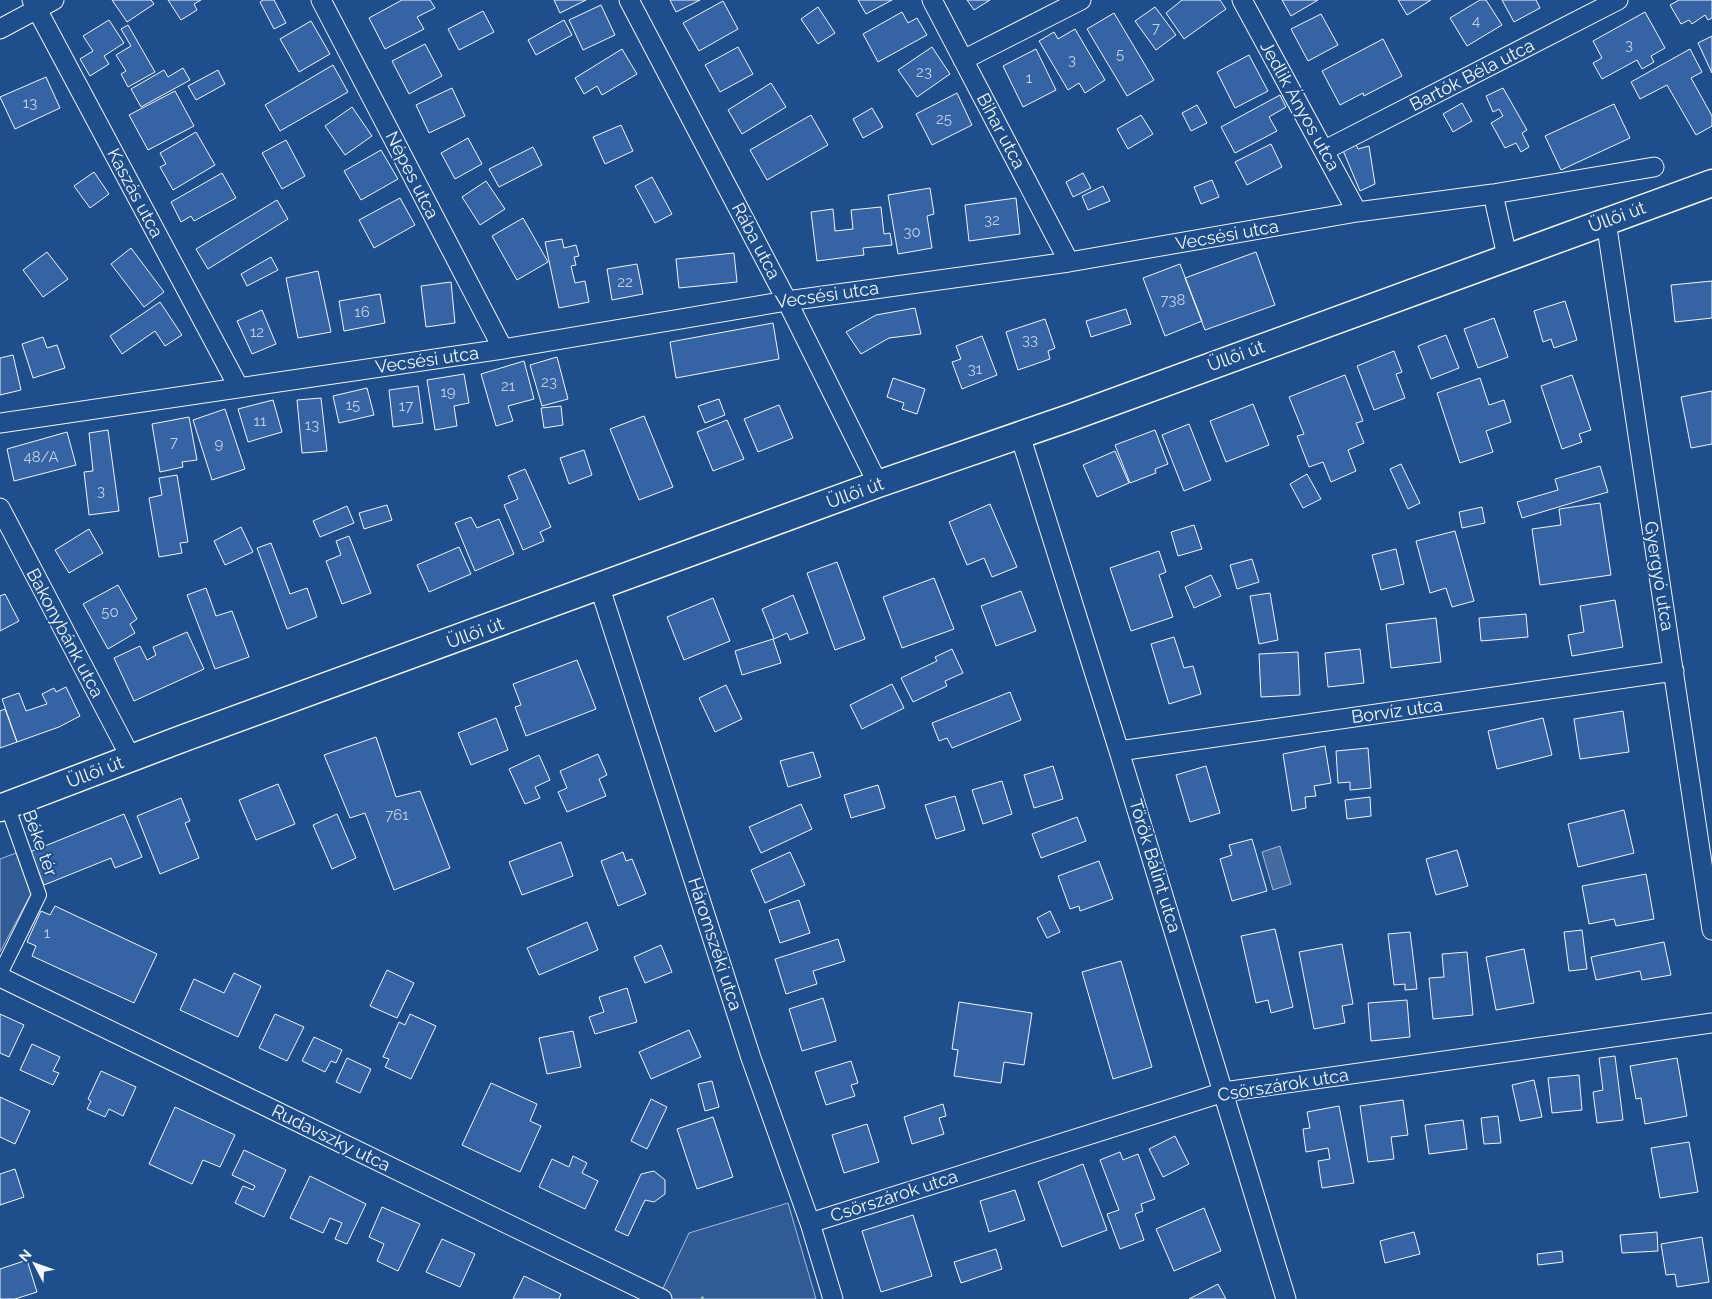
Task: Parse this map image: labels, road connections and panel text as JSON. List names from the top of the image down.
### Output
{
  "streets": {
    "main road": ["Üllői út"],
    "street": [
      "Bartók Béla utca",
      "Jedlik Ányos utca",
      "Bihar utca",
      "Népes utca",
      "Kaszás utca",
      "Vecsési utca",
      "Rába utca",
      "Gyergyó utca",
      "Bakonybánk utca",
      "Borvíz utca",
      "Béke tér",
      "Török Bálint utca",
      "Háromszéki utca",
      "Csörszárok utca",
      "Rudavszky utca"
    ]
  },
  "crossings": [
    ["Bartók Béla utca", "Jedlik Ányos utca"],
    ["Jedlik Ányos utca", "Vecsési utca"],
    ["Bihar utca", "Vecsési utca"],
    ["Népes utca", "Vecsési utca"],
    ["Kaszás utca", "Vecsési utca"],
    ["Üllői út", "Rába utca"],
    ["Üllői út", "Gyergyó utca"],
    ["Üllői út", "Bakonybánk utca"],
    ["Üllői út", "Béke tér"],
    ["Üllői út", "Török Bálint utca"],
    ["Üllői út", "Háromszéki utca"],
    ["Vecsési utca", "Rába utca"],
    ["Gyergyó utca", "Borvíz utca"],
    ["Borvíz utca", "Török Bálint utca"],
    ["Béke tér", "Rudavszky utca"],
    ["Török Bálint utca", "Csörszárok utca"],
    ["Háromszéki utca", "Csörszárok utca"]
  ],
  "house_numbers": [
    "4",
    "7",
    "3",
    "5",
    "3",
    "23",
    "1",
    "13",
    "25",
    "32",
    "30",
    "22",
    "738",
    "16",
    "12",
    "33",
    "31",
    "23",
    "21",
    "19",
    "15",
    "17",
    "11",
    "13",
    "7",
    "9",
    "48/A",
    "3",
    "50",
    "761",
    "1"
  ],
  "north": "top left"
}
